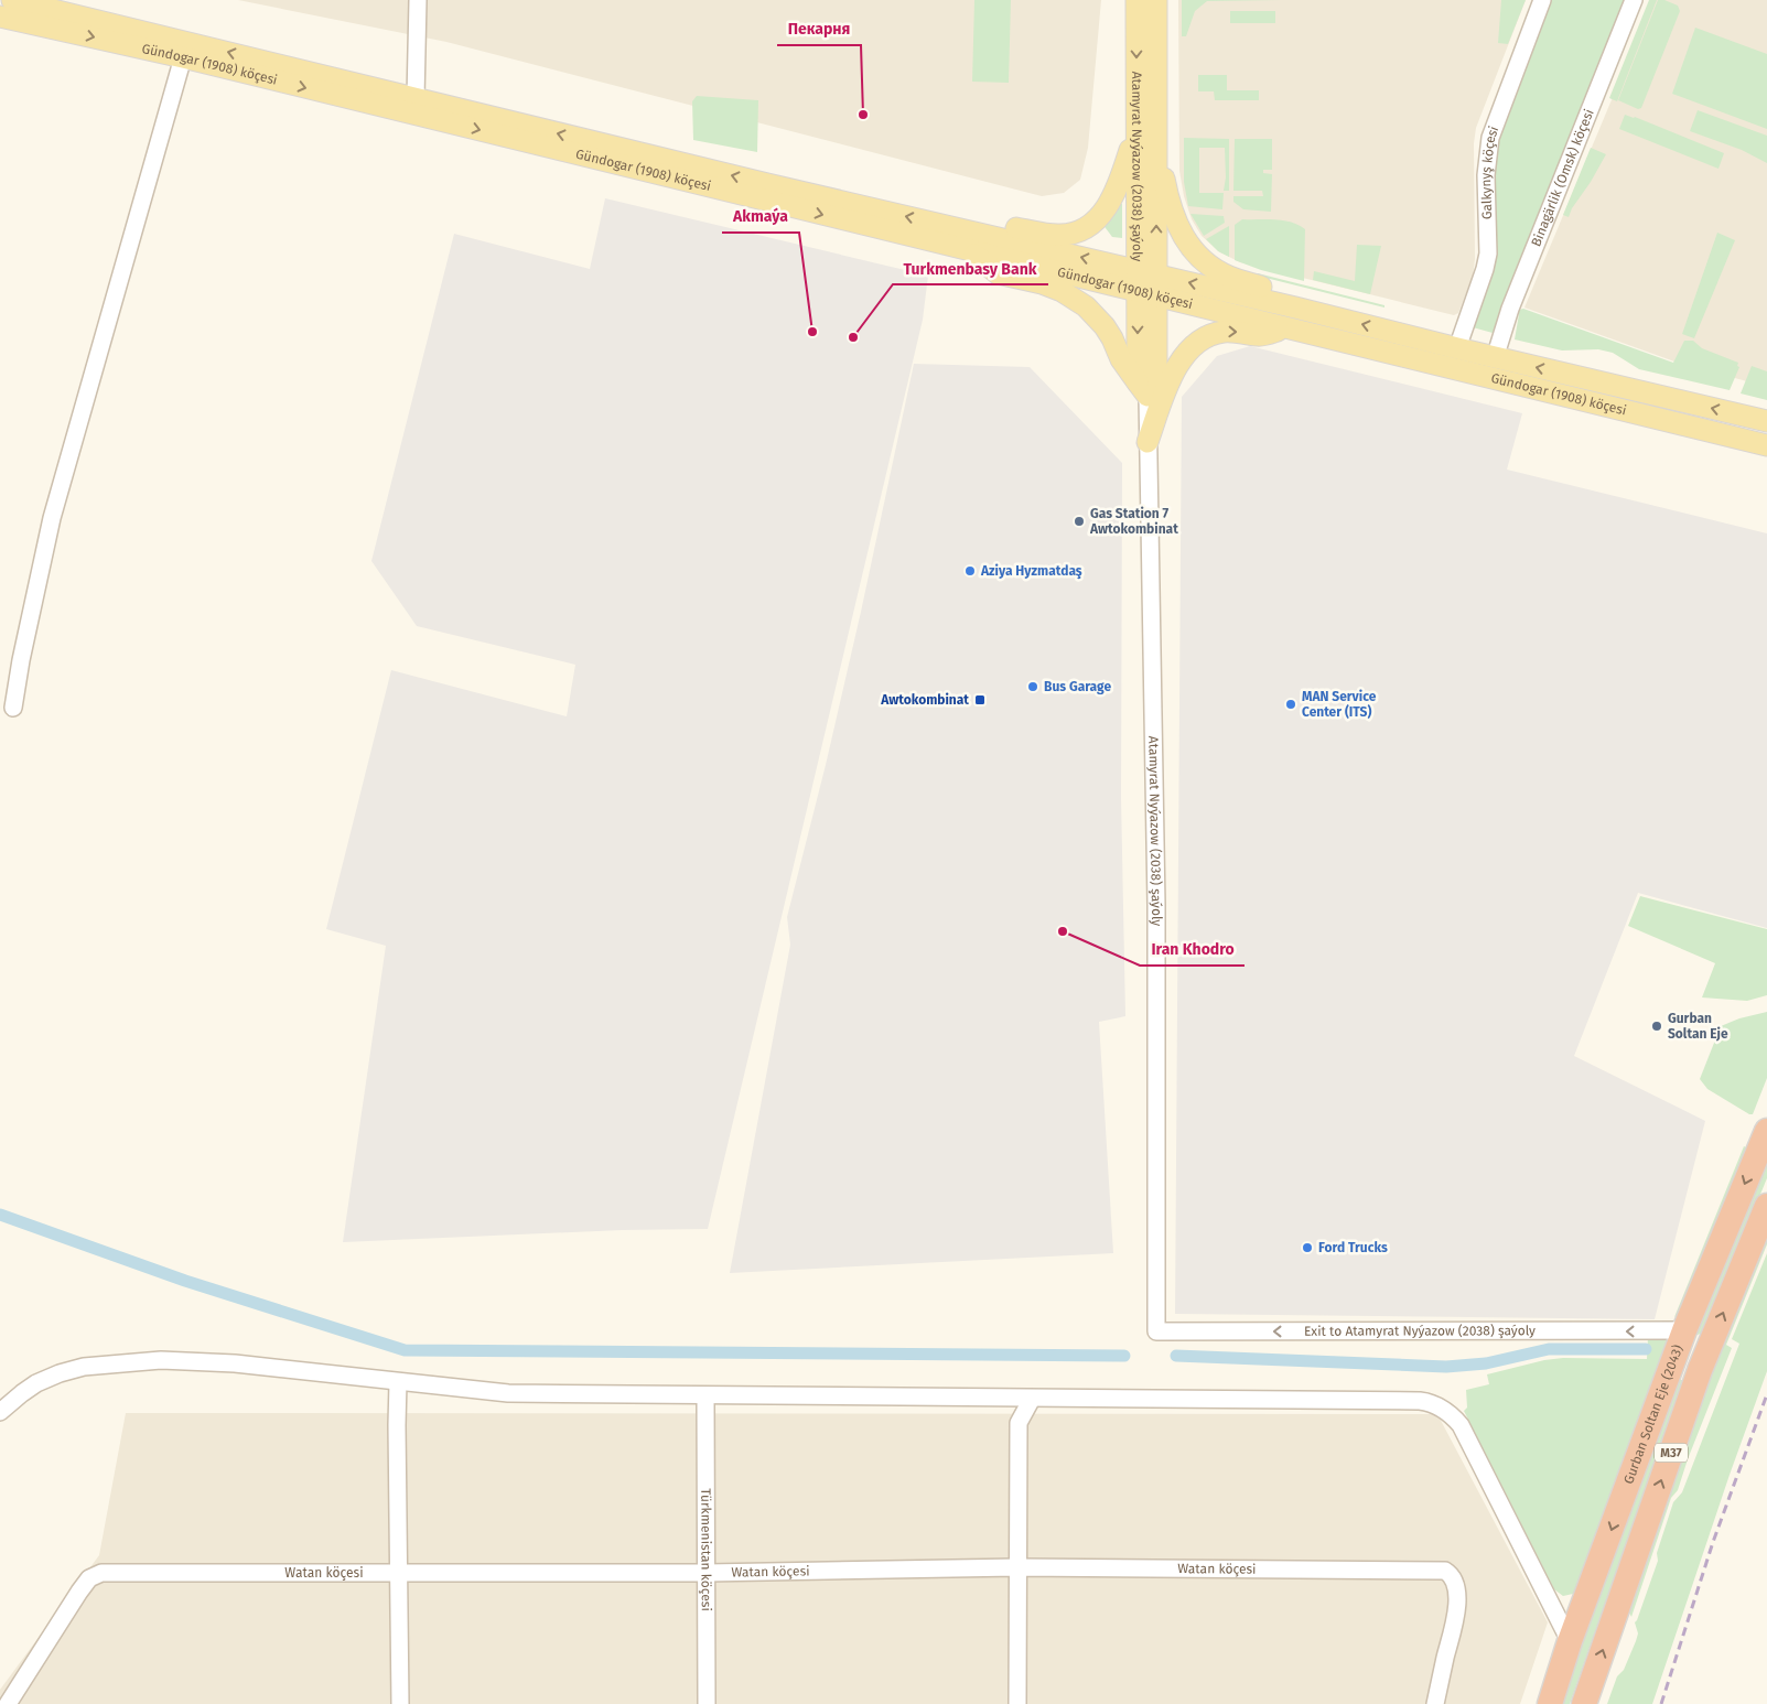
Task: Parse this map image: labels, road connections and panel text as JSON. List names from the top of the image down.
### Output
{
  "streets": {
    "highway": ["Gurban Soltan Eje (2043)", "M37"],
    "main road": ["Gündogar (1908) köçesi", "Atamyrat Nyýazow (2038) şaýoly"],
    "street": [
      "Galkynyş köçesi",
      "Binagärlik (Omsk) köçesi",
      "Exit to Atamyrat Nyýazow (2038) şaýoly",
      "Türkmenistan köçesi",
      "Watan köçesi"
    ]
  },
  "crossings": [
    ["Gündogar (1908) köçesi", "Atamyrat Nyýazow (2038) şaýoly"],
    ["Gündogar (1908) köçesi", "Galkynyş köçesi"],
    ["Gündogar (1908) köçesi", "Binagärlik (Omsk) köçesi"],
    ["Atamyrat Nyýazow (2038) şaýoly", "Exit to Atamyrat Nyýazow (2038) şaýoly"],
    ["Exit to Atamyrat Nyýazow (2038) şaýoly", "Gurban Soltan Eje (2043)"],
    ["Türkmenistan köçesi", "Watan köçesi"]
  ],
  "one_way": ["Exit to Atamyrat Nyýazow (2038) şaýoly"],
  "places": {
    "other": [
      "Пекарня",
      "Аkmaýa",
      "Turkmenbasy Bank",
      "Gas Station 7 Awtokombinat",
      "Aziya Hyzmatdaş",
      "Bus Garage",
      "MAN Service Center (ITS)",
      "Iran Khodro",
      "Gurban Soltan Eje",
      "Ford Trucks"
    ],
    "transit": ["Awtokombinat"]
  }
}
